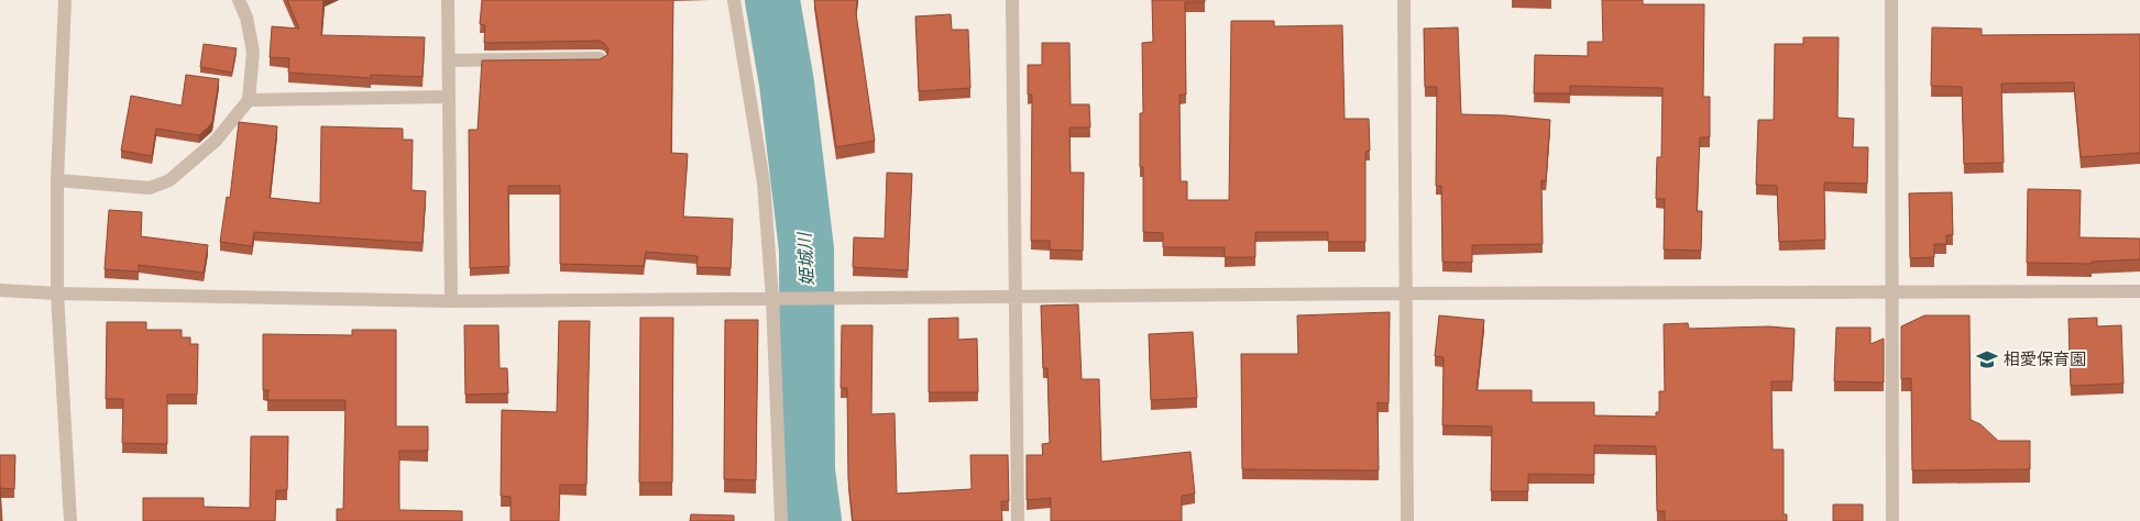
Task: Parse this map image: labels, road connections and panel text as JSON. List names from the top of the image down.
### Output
{
  "water": ["姫城川"],
  "places": {
    "school or university": ["相愛保育園"]
  }
}
